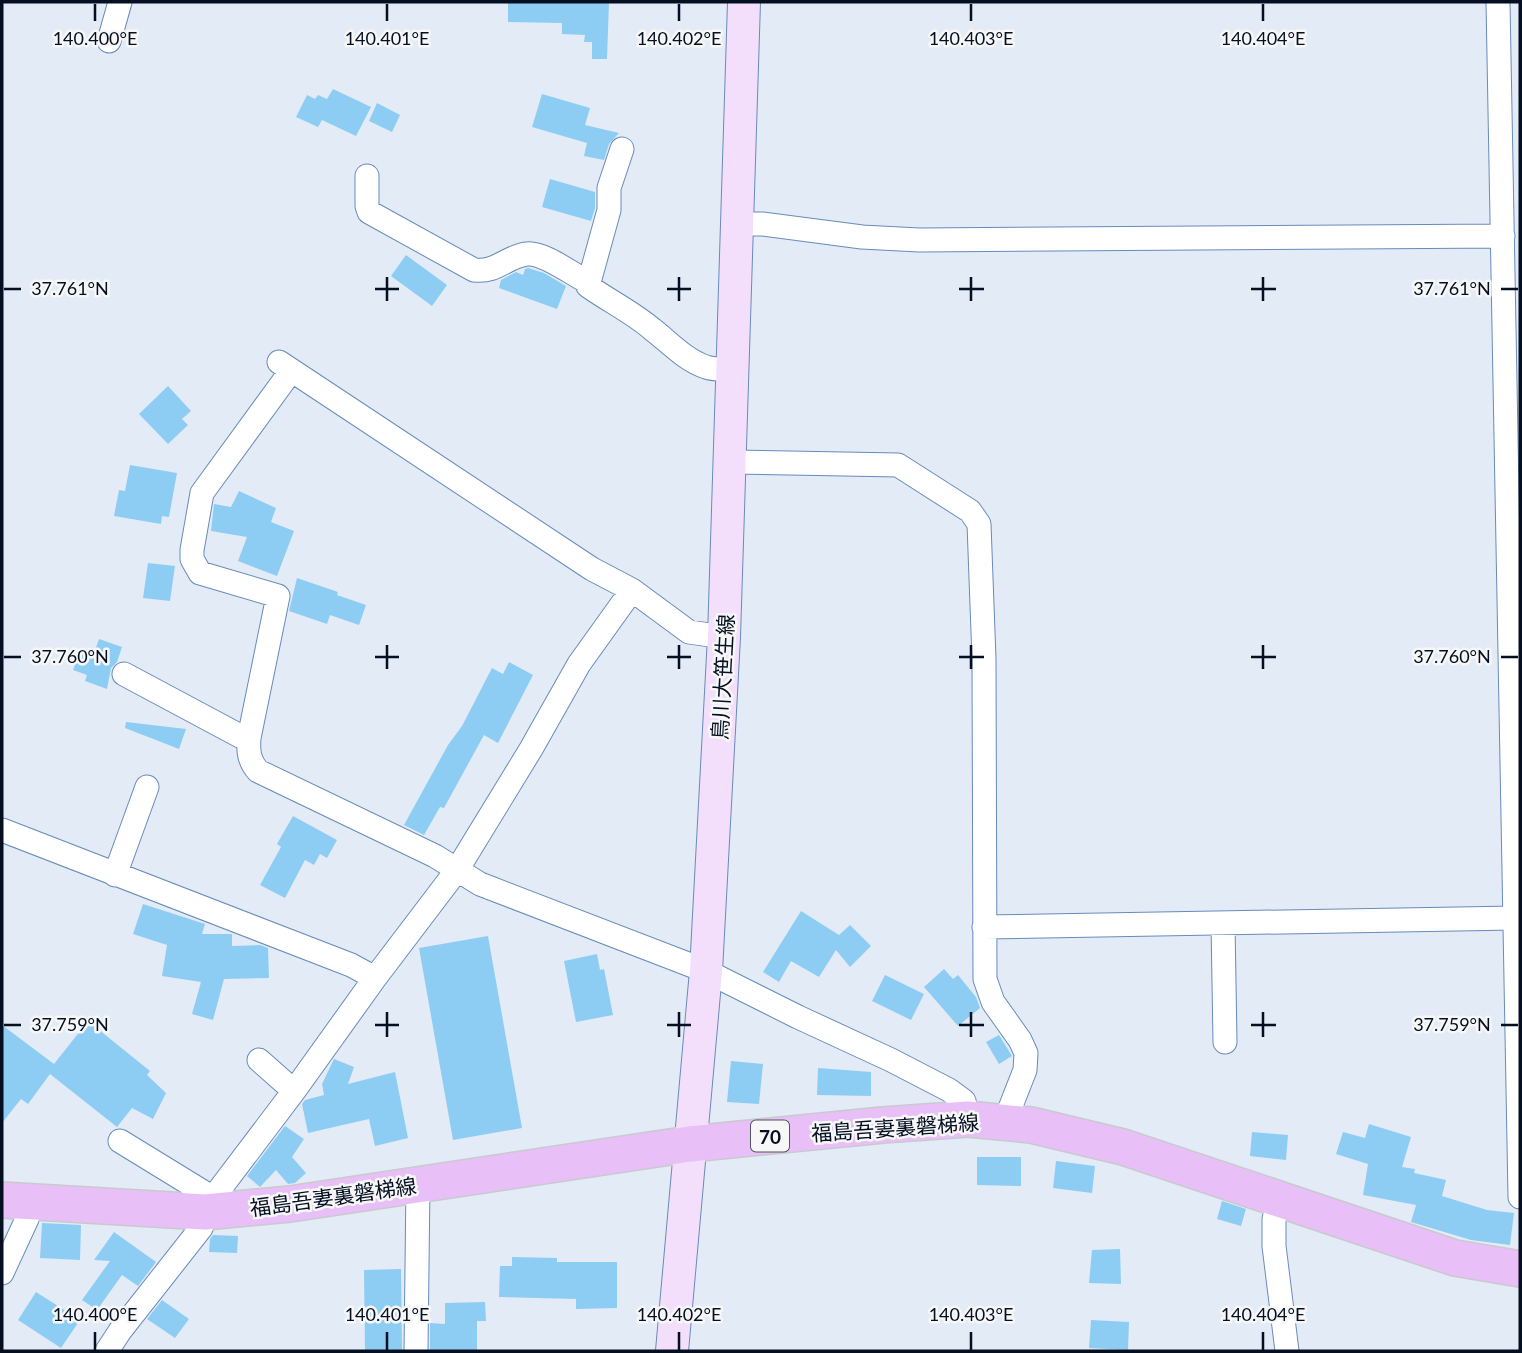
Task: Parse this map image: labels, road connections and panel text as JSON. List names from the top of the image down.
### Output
{
  "streets": {
    "main road": ["福島吾妻裏磐梯線", "70"],
    "street": ["鳥川大笹生線"]
  },
  "crossings": [
    ["鳥川大笹生線", "福島吾妻裏磐梯線"]
  ],
  "coordinates": [
    "140.400°E",
    "140.401°E",
    "140.402°E",
    "140.403°E",
    "140.404°E",
    "37.761°N",
    "37.760°N",
    "37.759°N"
  ]
}
